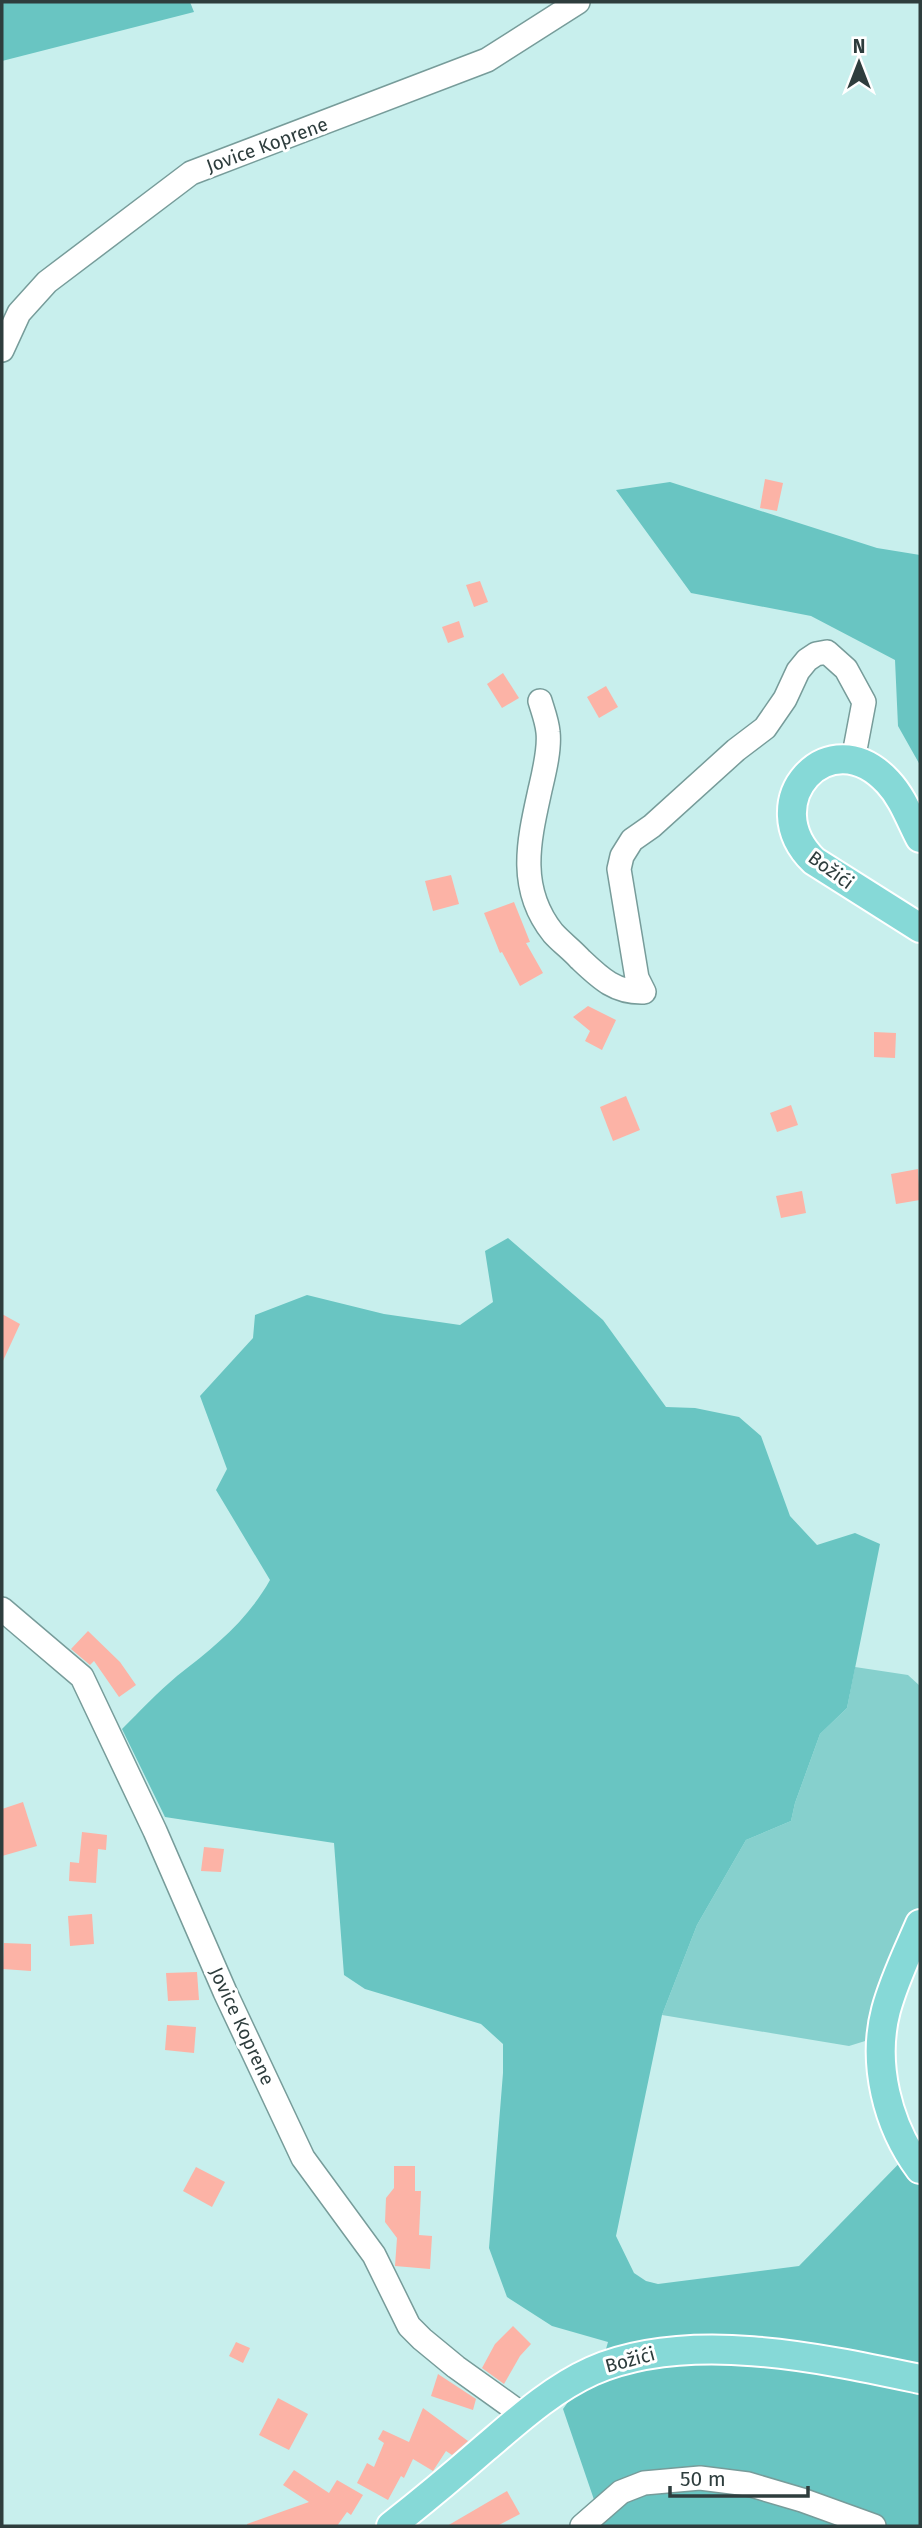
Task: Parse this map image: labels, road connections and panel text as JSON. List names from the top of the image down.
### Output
{
  "streets": {
    "main road": ["Božići"],
    "street": ["Jovice Koprene"]
  },
  "crossings": [
    ["Jovice Koprene", "Božići"]
  ],
  "scale_bar": "50 m",
  "north": "top"
}
